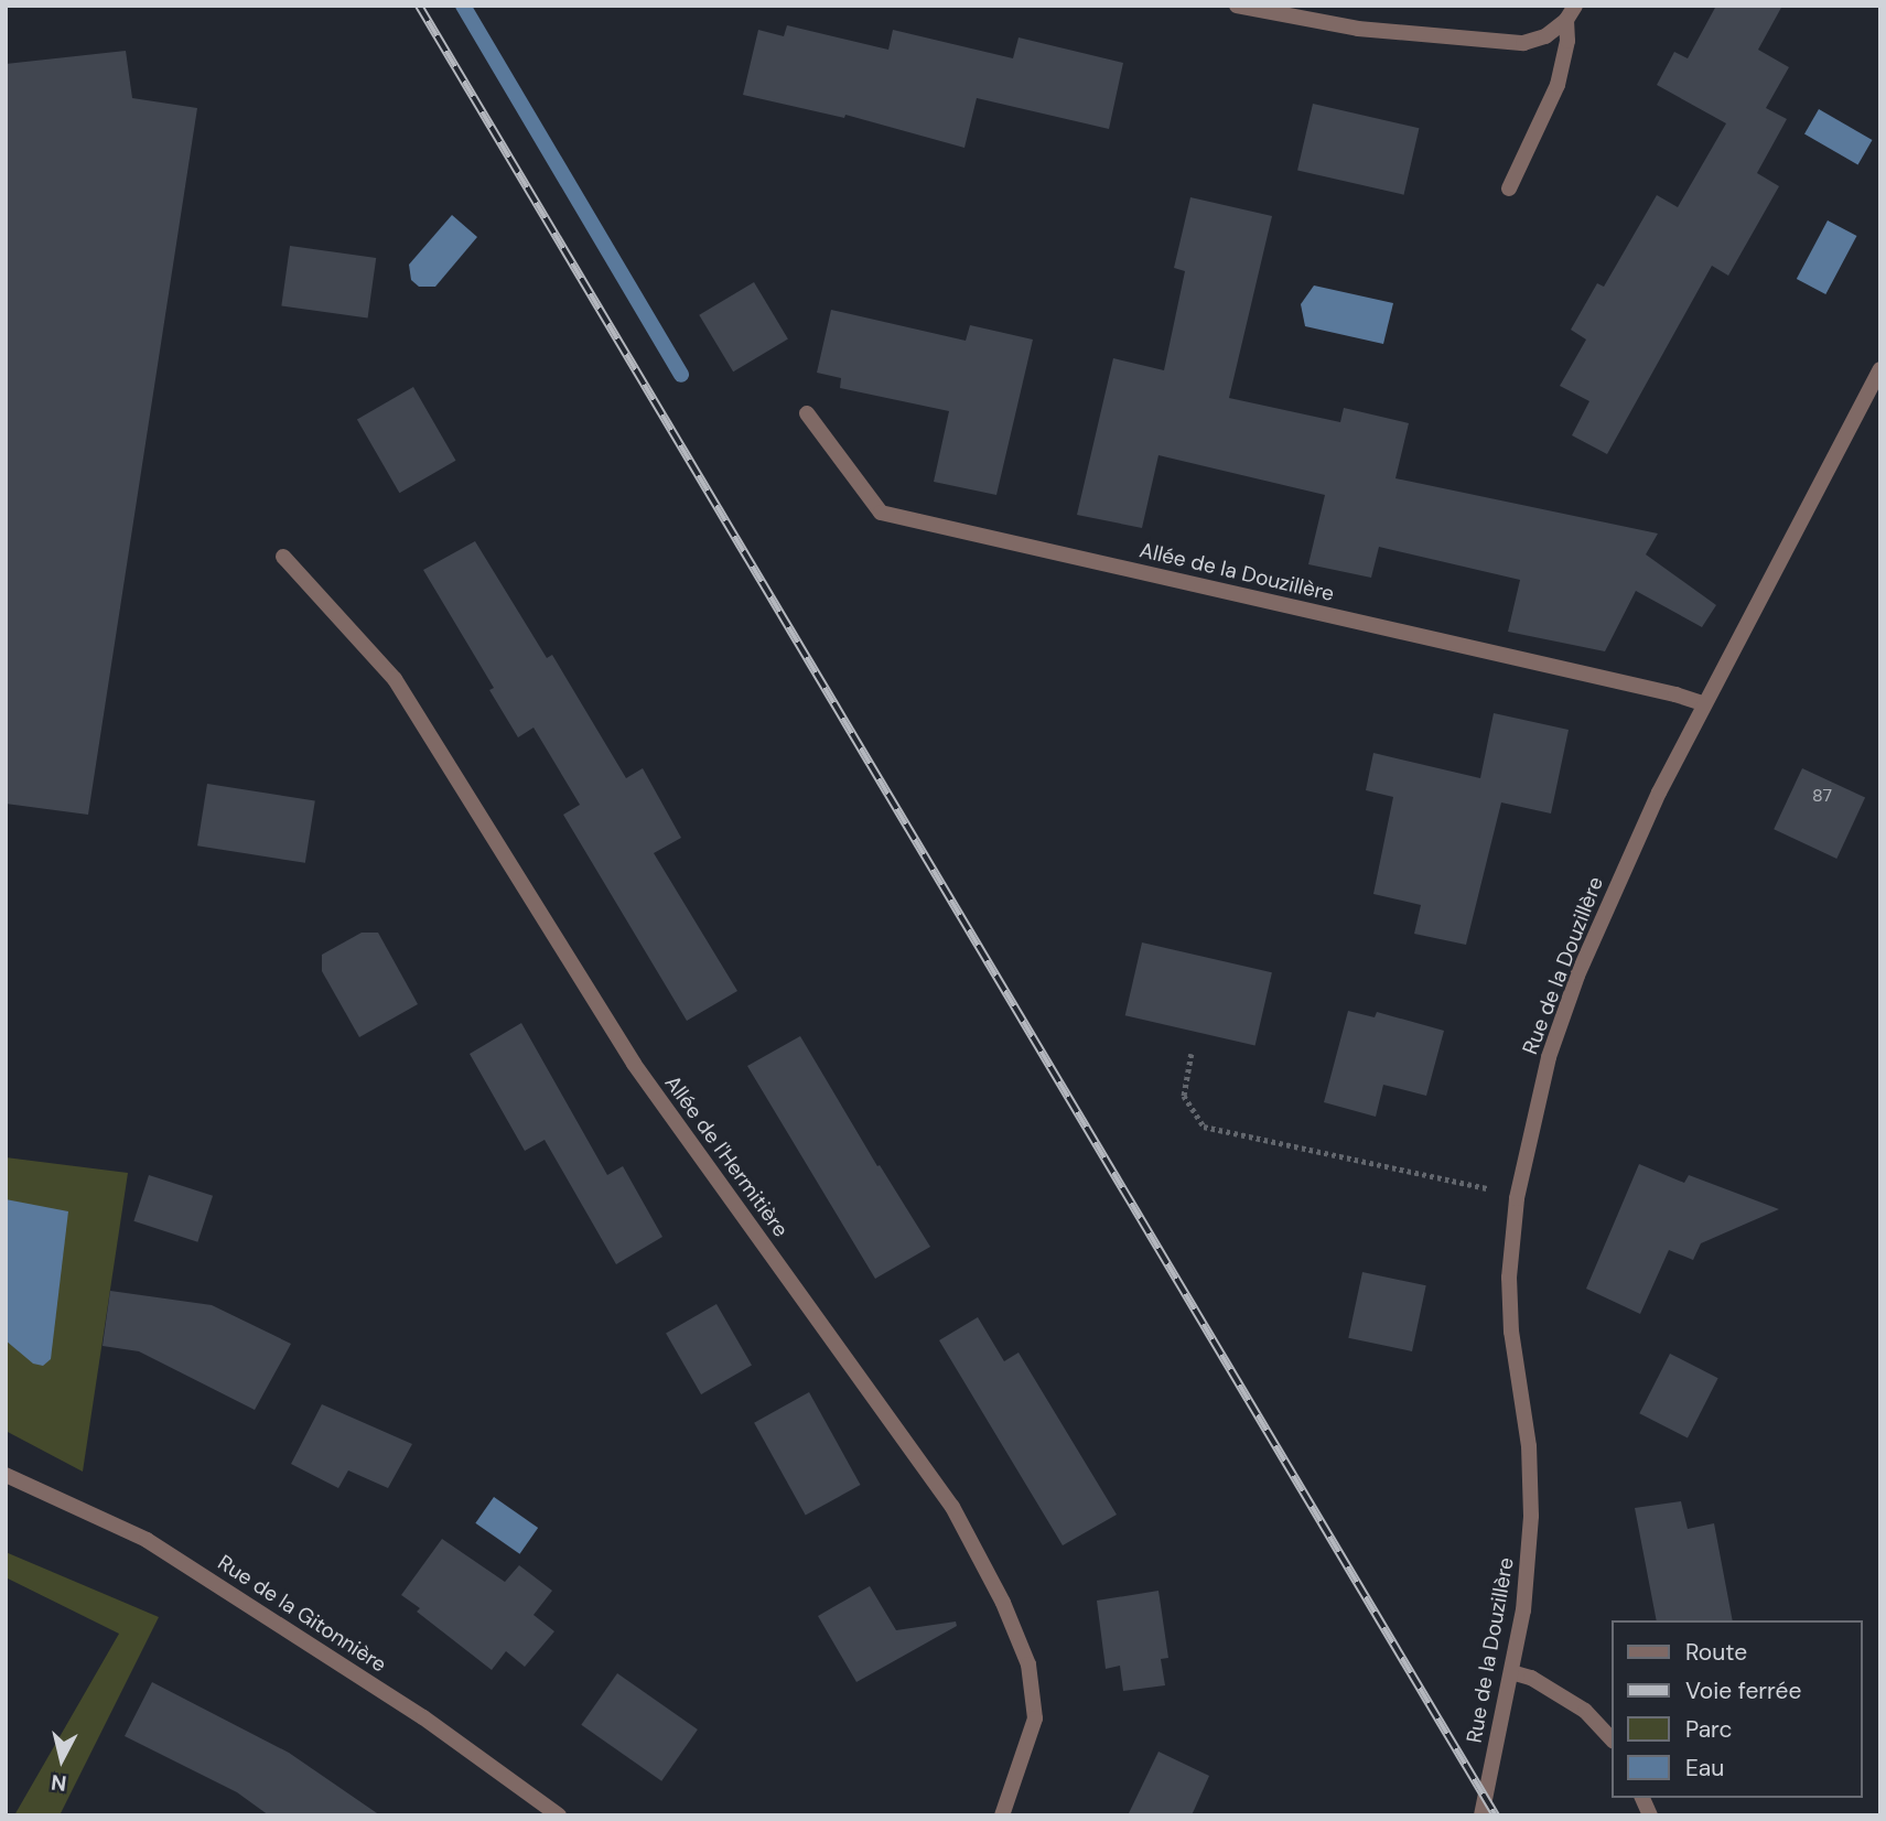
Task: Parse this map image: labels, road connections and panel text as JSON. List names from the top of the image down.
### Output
{
  "streets": {
    "street": [
      "Allée de la Douzillère",
      "Rue de la Douzillère",
      "Allée de l'Hermitière",
      "Rue de la Gitonnière"
    ]
  },
  "crossings": [
    ["Allée de la Douzillère", "Rue de la Douzillère"]
  ],
  "house_numbers": ["87"],
  "legend": [
    "Route",
    "Voie ferrée",
    "Parc",
    "Eau"
  ],
  "north": "bottom"
}
